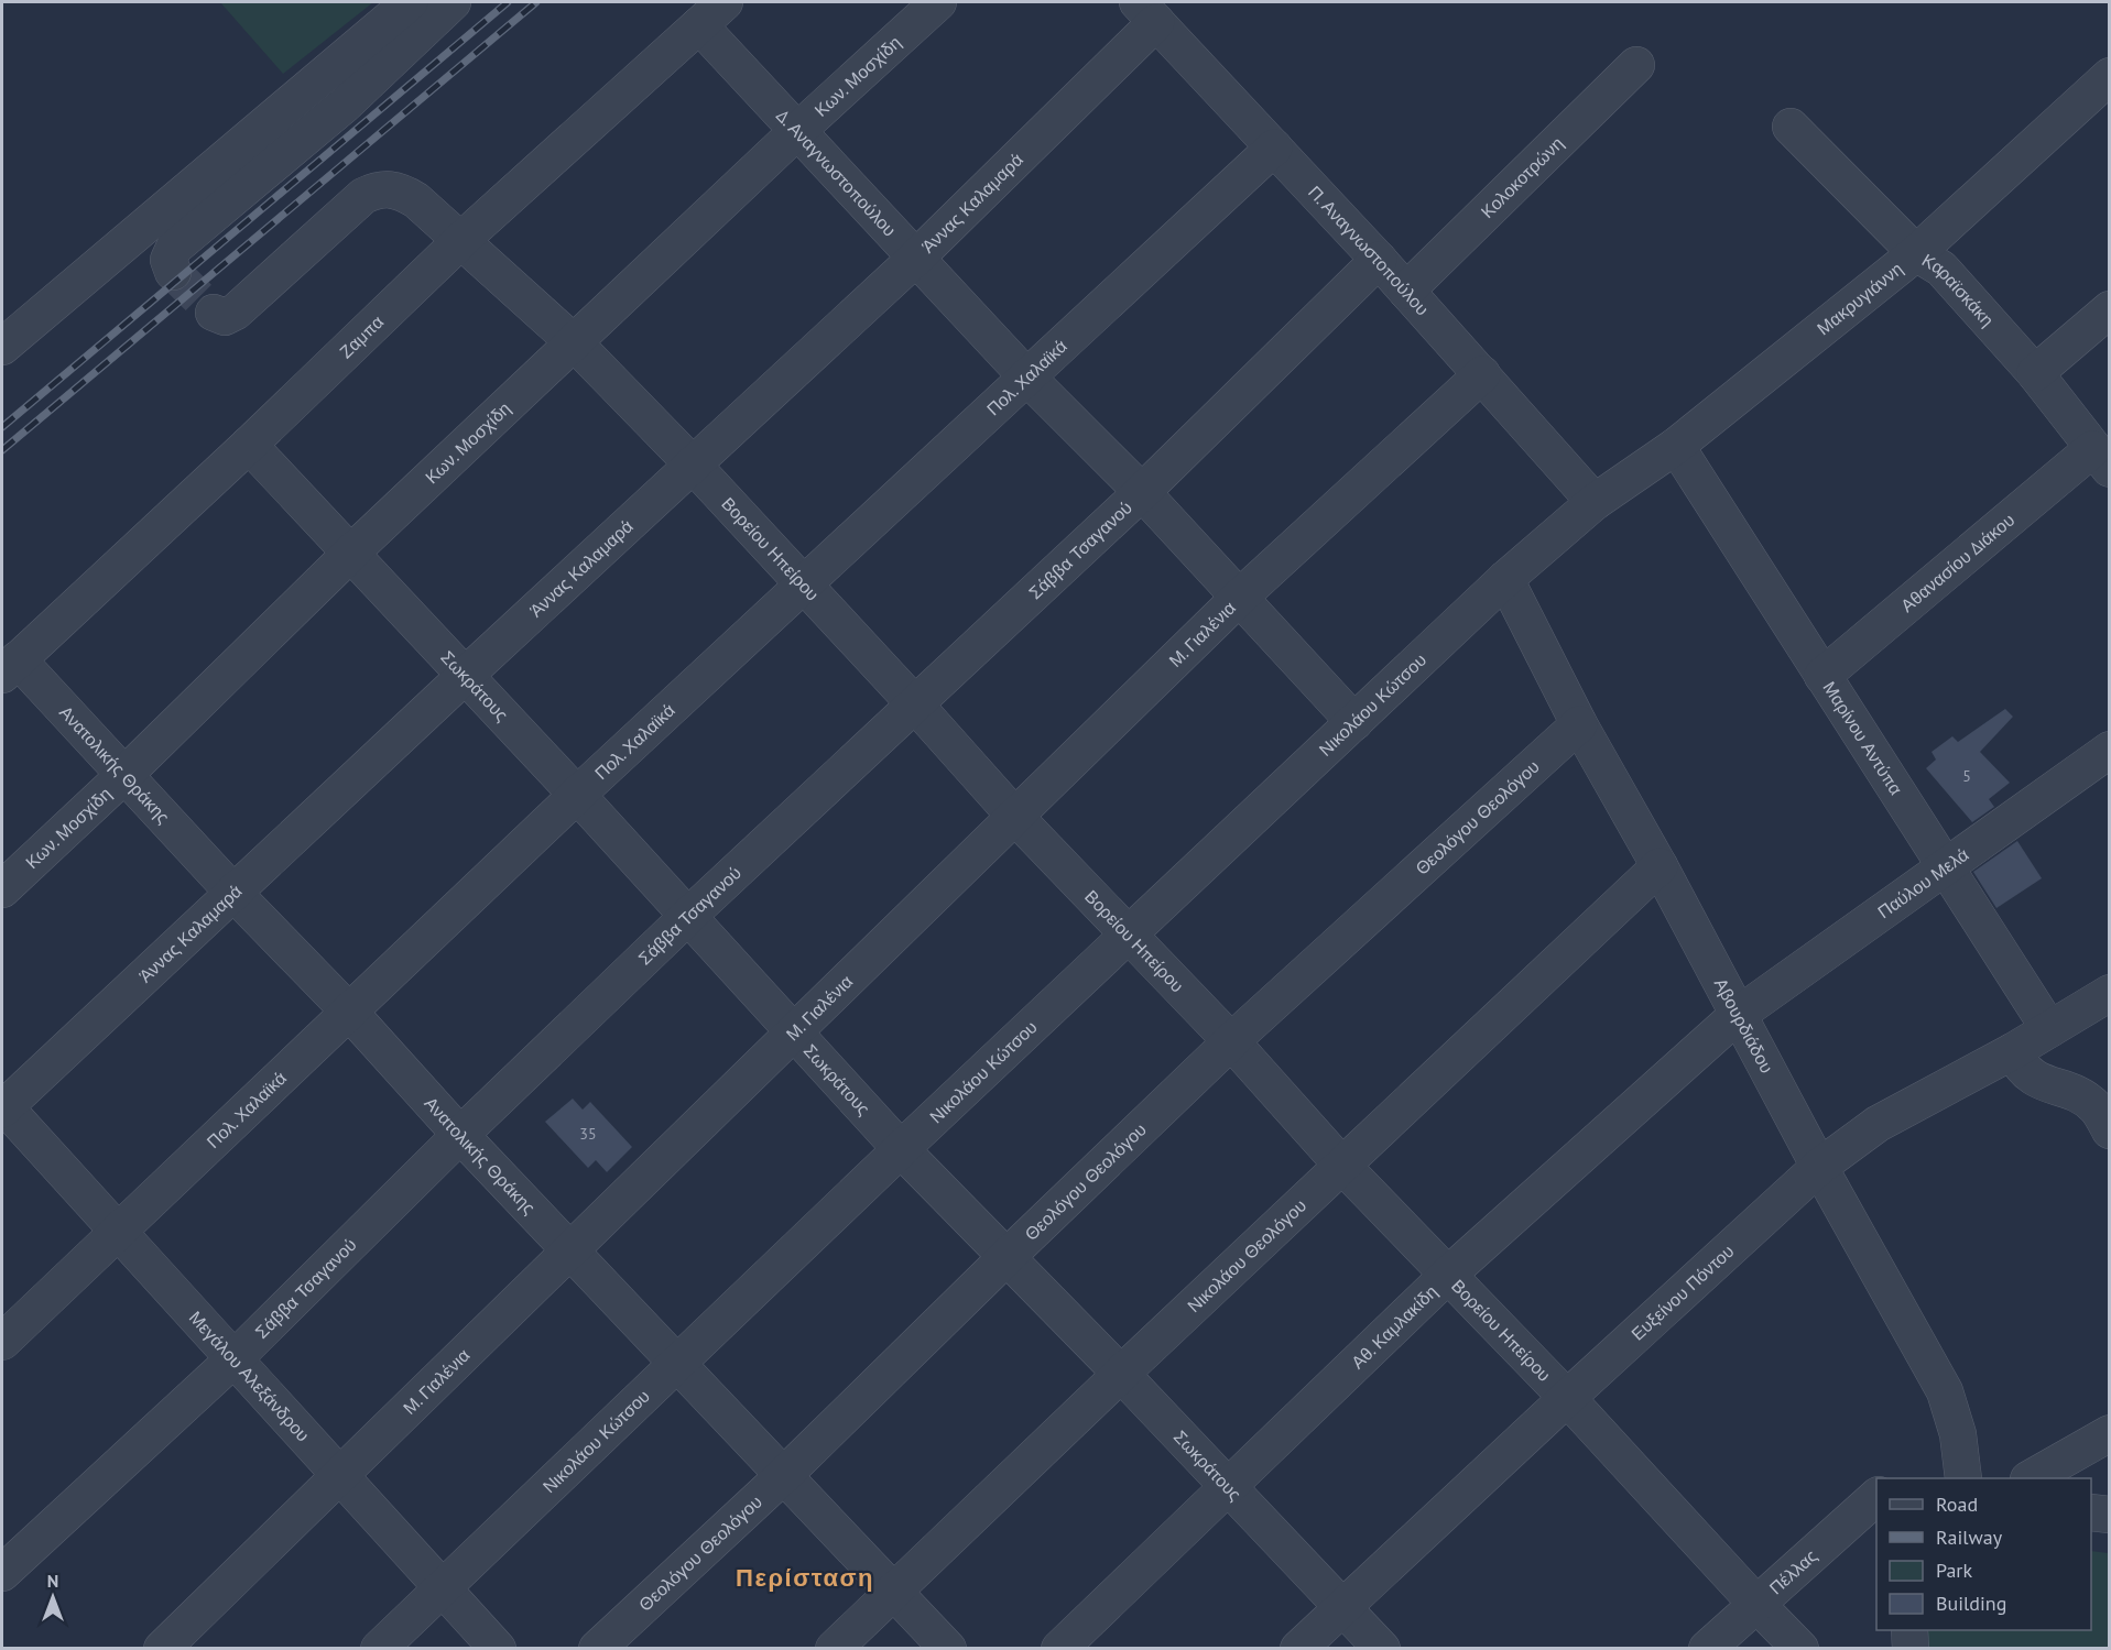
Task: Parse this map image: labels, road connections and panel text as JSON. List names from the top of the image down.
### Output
{
  "streets": {
    "street": [
      "Κων. Μοσχίδη",
      "Δ. Αναγνωστοπούλου",
      "Κολοκοτρώνη",
      "Άννας Καλαμαρά",
      "Π. Αναγνωστοπούλου",
      "Καραϊσκάκη",
      "Μακρυγιάννη",
      "Ζαμπα",
      "Πολ. Χαλαϊκά",
      "Βορείου Ηπείρου",
      "Σάββα Τσαγανού",
      "Αθανασίου Διάκου",
      "Μ. Γιαλένια",
      "Σωκράτους",
      "Νικολάου Κώτσου",
      "Μαρίνου Αντύπα",
      "Ανατολικής Θράκης",
      "Θεολόγου Θεολόγου",
      "Παύλου Μελά",
      "Αβουρδιάδου",
      "Νικολάου Θεολόγου",
      "Ευξείνου Πόντου",
      "Αθ. Καμλακίδη",
      "Μεγάλου Αλεξάνδρου",
      "Πέλλας"
    ]
  },
  "crossings": [
    ["Κων. Μοσχίδη", "Δ. Αναγνωστοπούλου"],
    ["Κων. Μοσχίδη", "Βορείου Ηπείρου"],
    ["Κων. Μοσχίδη", "Σωκράτους"],
    ["Κων. Μοσχίδη", "Ανατολικής Θράκης"],
    ["Δ. Αναγνωστοπούλου", "Άννας Καλαμαρά"],
    ["Δ. Αναγνωστοπούλου", "Ζαμπα"],
    ["Δ. Αναγνωστοπούλου", "Πολ. Χαλαϊκά"],
    ["Δ. Αναγνωστοπούλου", "Σάββα Τσαγανού"],
    ["Δ. Αναγνωστοπούλου", "Μ. Γιαλένια"],
    ["Δ. Αναγνωστοπούλου", "Νικολάου Κώτσου"],
    ["Κολοκοτρώνη", "Π. Αναγνωστοπούλου"],
    ["Άννας Καλαμαρά", "Π. Αναγνωστοπούλου"],
    ["Άννας Καλαμαρά", "Βορείου Ηπείρου"],
    ["Άννας Καλαμαρά", "Σωκράτους"],
    ["Άννας Καλαμαρά", "Ανατολικής Θράκης"],
    ["Άννας Καλαμαρά", "Μεγάλου Αλεξάνδρου"],
    ["Π. Αναγνωστοπούλου", "Μακρυγιάννη"],
    ["Π. Αναγνωστοπούλου", "Πολ. Χαλαϊκά"],
    ["Π. Αναγνωστοπούλου", "Σάββα Τσαγανού"],
    ["Π. Αναγνωστοπούλου", "Μ. Γιαλένια"],
    ["Π. Αναγνωστοπούλου", "Νικολάου Κώτσου"],
    ["Καραϊσκάκη", "Μακρυγιάννη"],
    ["Καραϊσκάκη", "Αθανασίου Διάκου"],
    ["Μακρυγιάννη", "Νικολάου Κώτσου"],
    ["Μακρυγιάννη", "Μαρίνου Αντύπα"],
    ["Ζαμπα", "Βορείου Ηπείρου"],
    ["Ζαμπα", "Σωκράτους"],
    ["Ζαμπα", "Ανατολικής Θράκης"],
    ["Πολ. Χαλαϊκά", "Βορείου Ηπείρου"],
    ["Πολ. Χαλαϊκά", "Σωκράτους"],
    ["Πολ. Χαλαϊκά", "Ανατολικής Θράκης"],
    ["Πολ. Χαλαϊκά", "Μεγάλου Αλεξάνδρου"],
    ["Βορείου Ηπείρου", "Σάββα Τσαγανού"],
    ["Βορείου Ηπείρου", "Μ. Γιαλένια"],
    ["Βορείου Ηπείρου", "Νικολάου Κώτσου"],
    ["Βορείου Ηπείρου", "Θεολόγου Θεολόγου"],
    ["Βορείου Ηπείρου", "Νικολάου Θεολόγου"],
    ["Βορείου Ηπείρου", "Ευξείνου Πόντου"],
    ["Βορείου Ηπείρου", "Αθ. Καμλακίδη"],
    ["Βορείου Ηπείρου", "Πέλλας"],
    ["Σάββα Τσαγανού", "Σωκράτους"],
    ["Σάββα Τσαγανού", "Ανατολικής Θράκης"],
    ["Σάββα Τσαγανού", "Μεγάλου Αλεξάνδρου"],
    ["Αθανασίου Διάκου", "Μαρίνου Αντύπα"],
    ["Μ. Γιαλένια", "Σωκράτους"],
    ["Μ. Γιαλένια", "Ανατολικής Θράκης"],
    ["Μ. Γιαλένια", "Μεγάλου Αλεξάνδρου"],
    ["Σωκράτους", "Νικολάου Κώτσου"],
    ["Σωκράτους", "Θεολόγου Θεολόγου"],
    ["Σωκράτους", "Νικολάου Θεολόγου"],
    ["Σωκράτους", "Ευξείνου Πόντου"],
    ["Σωκράτους", "Αθ. Καμλακίδη"],
    ["Νικολάου Κώτσου", "Ανατολικής Θράκης"],
    ["Νικολάου Κώτσου", "Αβουρδιάδου"],
    ["Νικολάου Κώτσου", "Μεγάλου Αλεξάνδρου"],
    ["Μαρίνου Αντύπα", "Παύλου Μελά"],
    ["Μαρίνου Αντύπα", "Ευξείνου Πόντου"],
    ["Ανατολικής Θράκης", "Θεολόγου Θεολόγου"],
    ["Ανατολικής Θράκης", "Νικολάου Θεολόγου"],
    ["Θεολόγου Θεολόγου", "Αβουρδιάδου"],
    ["Παύλου Μελά", "Αβουρδιάδου"],
    ["Παύλου Μελά", "Αθ. Καμλακίδη"],
    ["Αβουρδιάδου", "Νικολάου Θεολόγου"],
    ["Αβουρδιάδου", "Ευξείνου Πόντου"],
    ["Αβουρδιάδου", "Αθ. Καμλακίδη"]
  ],
  "districts": ["Περίσταση"],
  "house_numbers": ["5", "35"],
  "legend": [
    "Road",
    "Railway",
    "Park",
    "Building"
  ],
  "north": "top"
}
